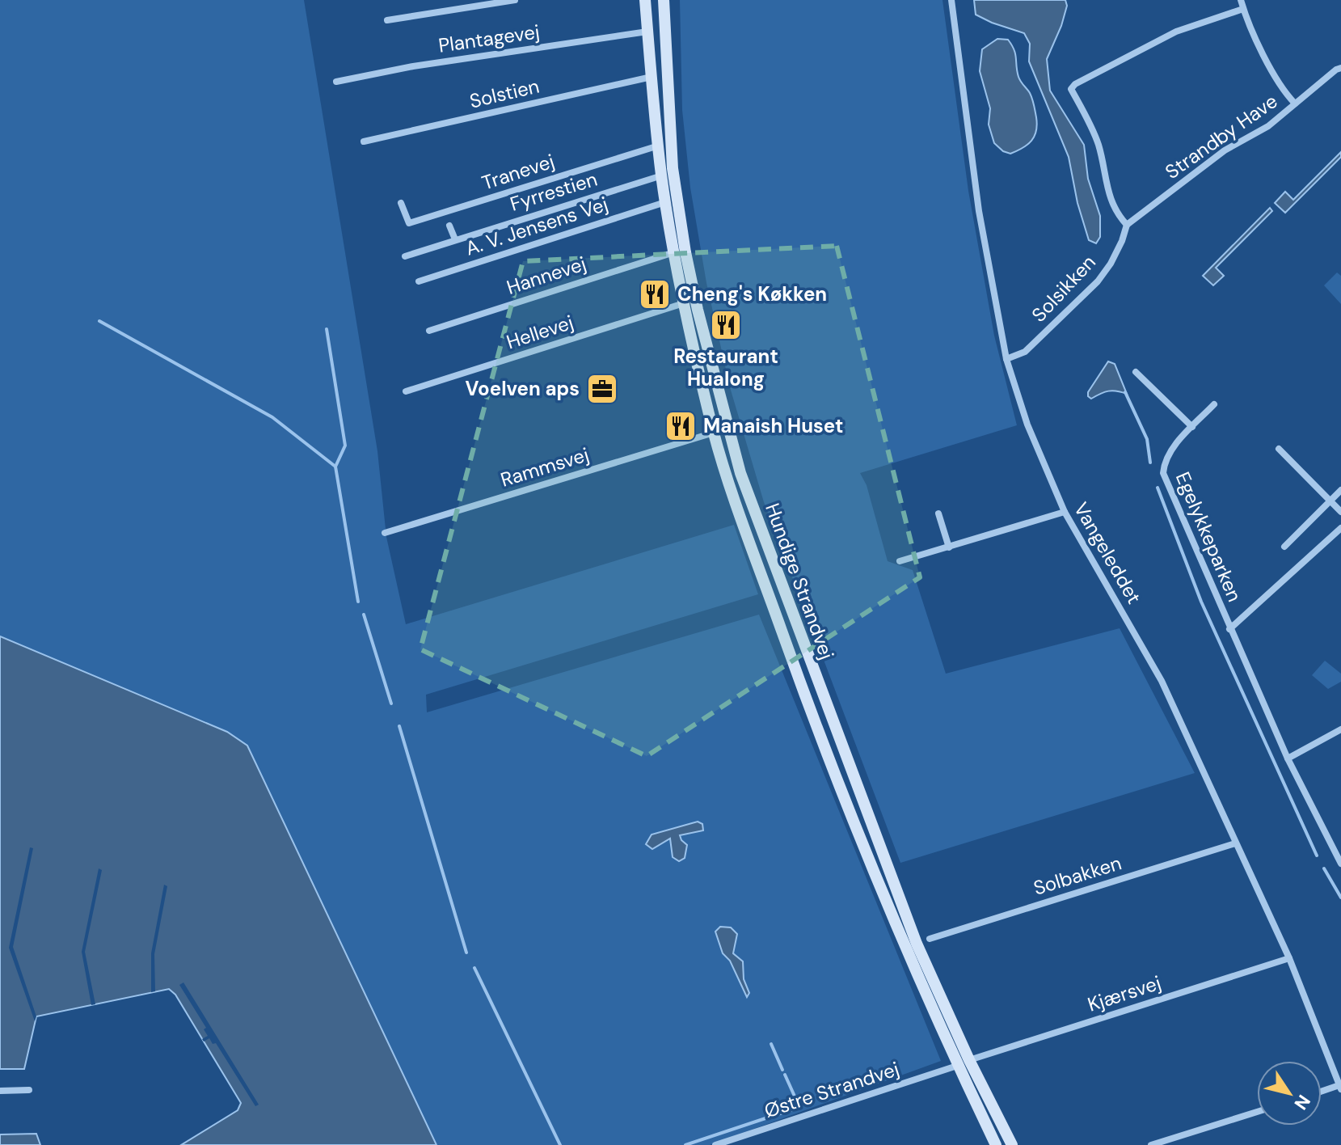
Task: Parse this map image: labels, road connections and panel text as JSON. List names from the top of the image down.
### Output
{
  "streets": {
    "main road": ["Hundige Strandvej"],
    "street": [
      "Plantagevej",
      "Solstien",
      "Strandby Have",
      "Tranevej",
      "Fyrrestien",
      "A. V. Jensens Vej",
      "Hannevej",
      "Solsikken",
      "Hellevej",
      "Rammsvej",
      "Egelykkeparken",
      "Vangeleddet",
      "Solbakken",
      "Kjærsvej",
      "Østre Strandvej"
    ]
  },
  "crossings": [
    ["Plantagevej", "Hundige Strandvej"],
    ["Solstien", "Hundige Strandvej"],
    ["Strandby Have", "Solsikken"],
    ["Tranevej", "Hundige Strandvej"],
    ["Fyrrestien", "Hundige Strandvej"],
    ["A. V. Jensens Vej", "Hundige Strandvej"],
    ["Hannevej", "Hundige Strandvej"],
    ["Solsikken", "Vangeleddet"],
    ["Hellevej", "Hundige Strandvej"],
    ["Rammsvej", "Hundige Strandvej"],
    ["Vangeleddet", "Solbakken"],
    ["Vangeleddet", "Kjærsvej"],
    ["Hundige Strandvej", "Kjærsvej"],
    ["Hundige Strandvej", "Østre Strandvej"]
  ],
  "places": {
    "restaurant": ["Cheng's Køkken", "Restaurant Hualong", "Manaish Huset"],
    "office": ["Voelven aps"]
  },
  "north": "bottom right"
}
